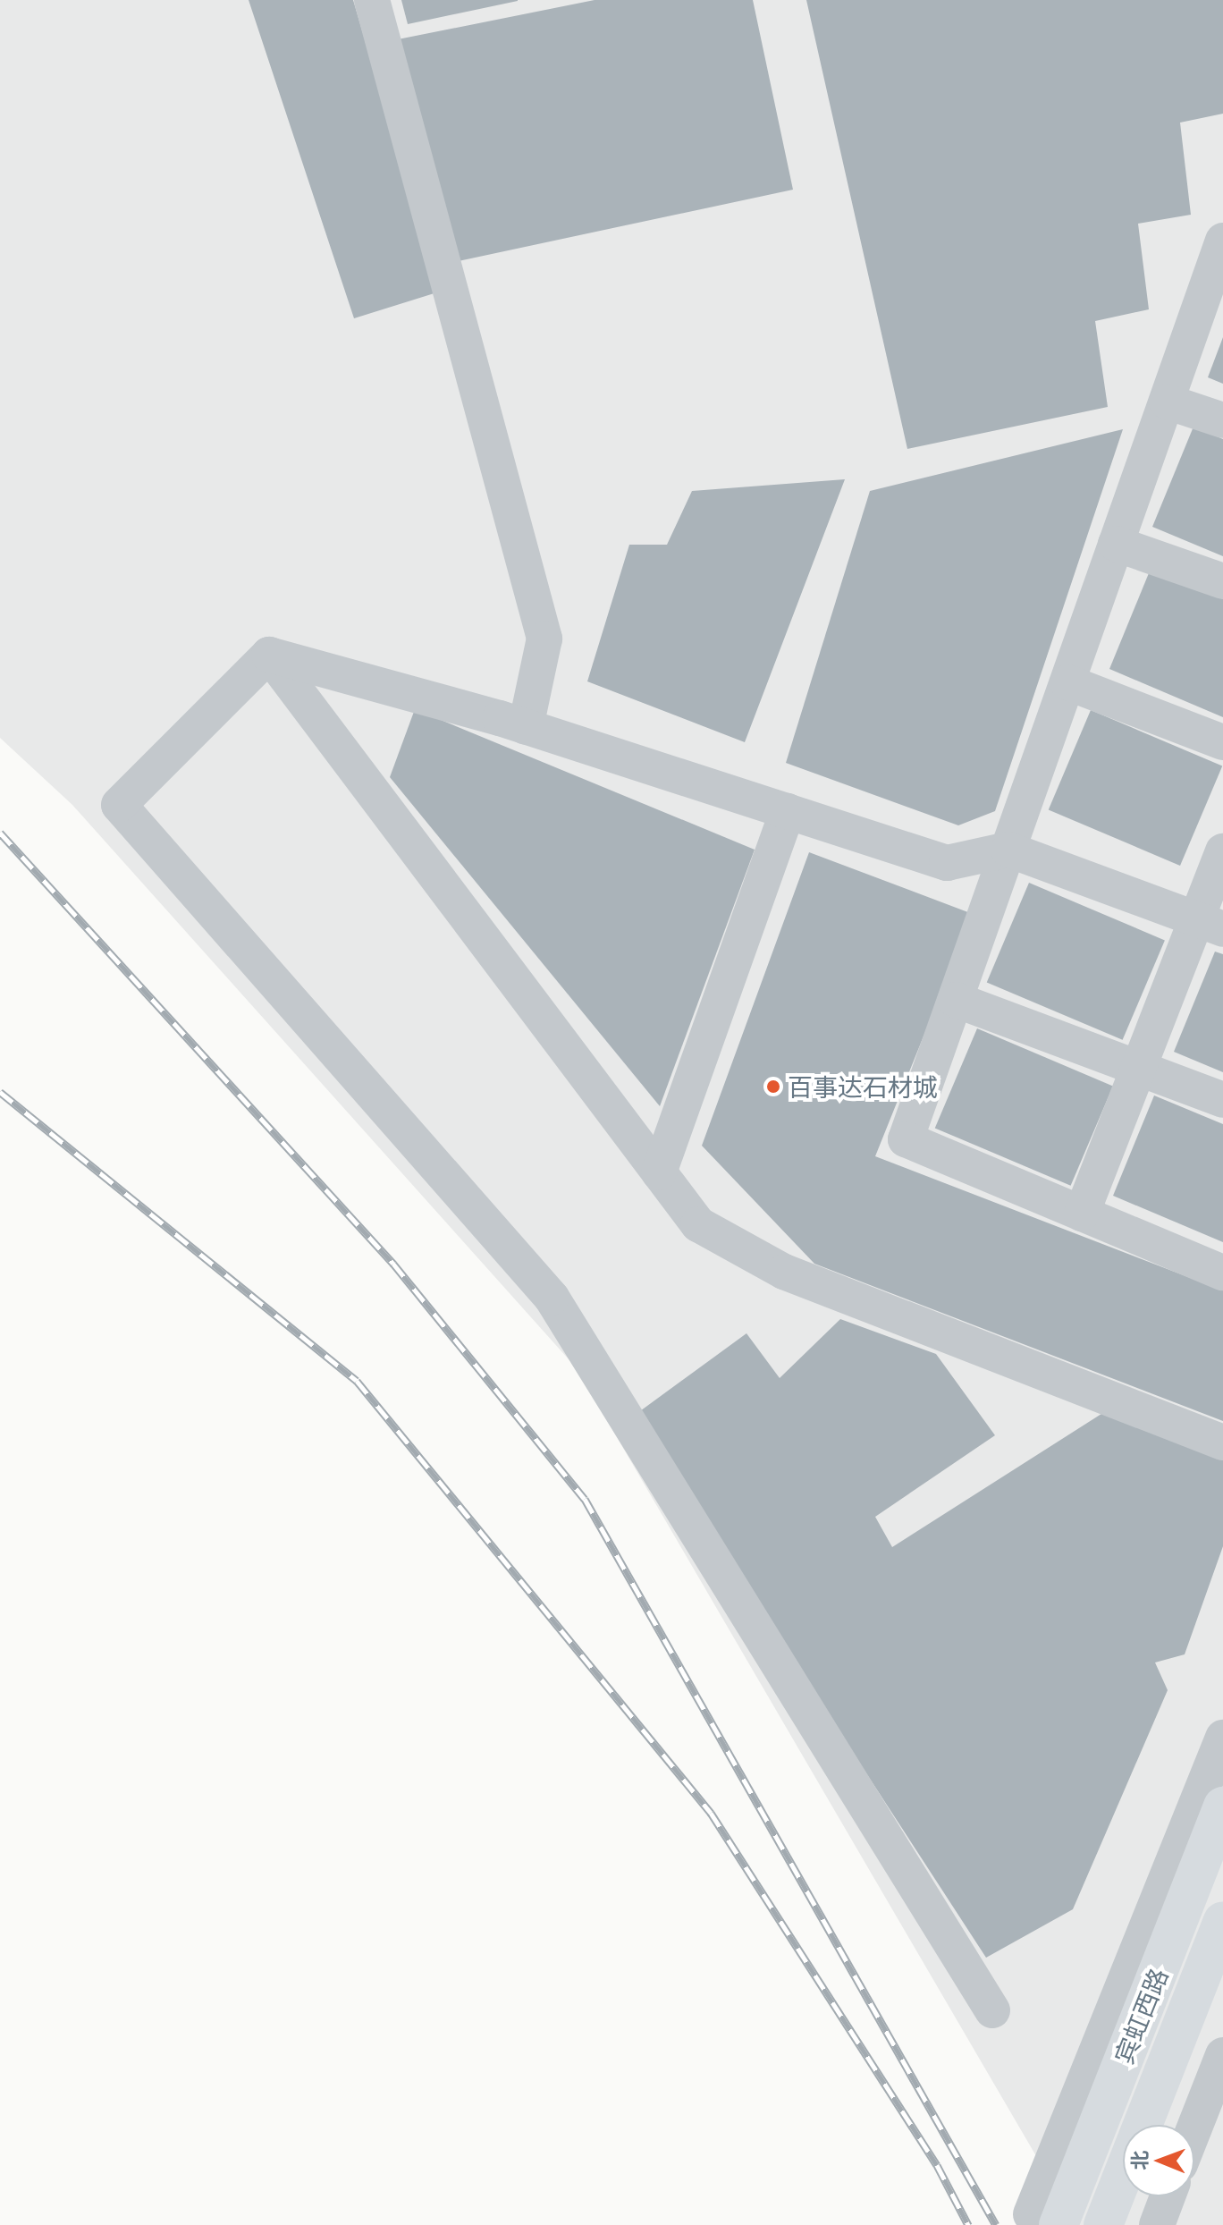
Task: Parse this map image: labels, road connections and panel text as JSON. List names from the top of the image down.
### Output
{
  "streets": {
    "main road": ["宾虹西路"]
  },
  "places": ["百事达石材城"],
  "north": "left"
}
